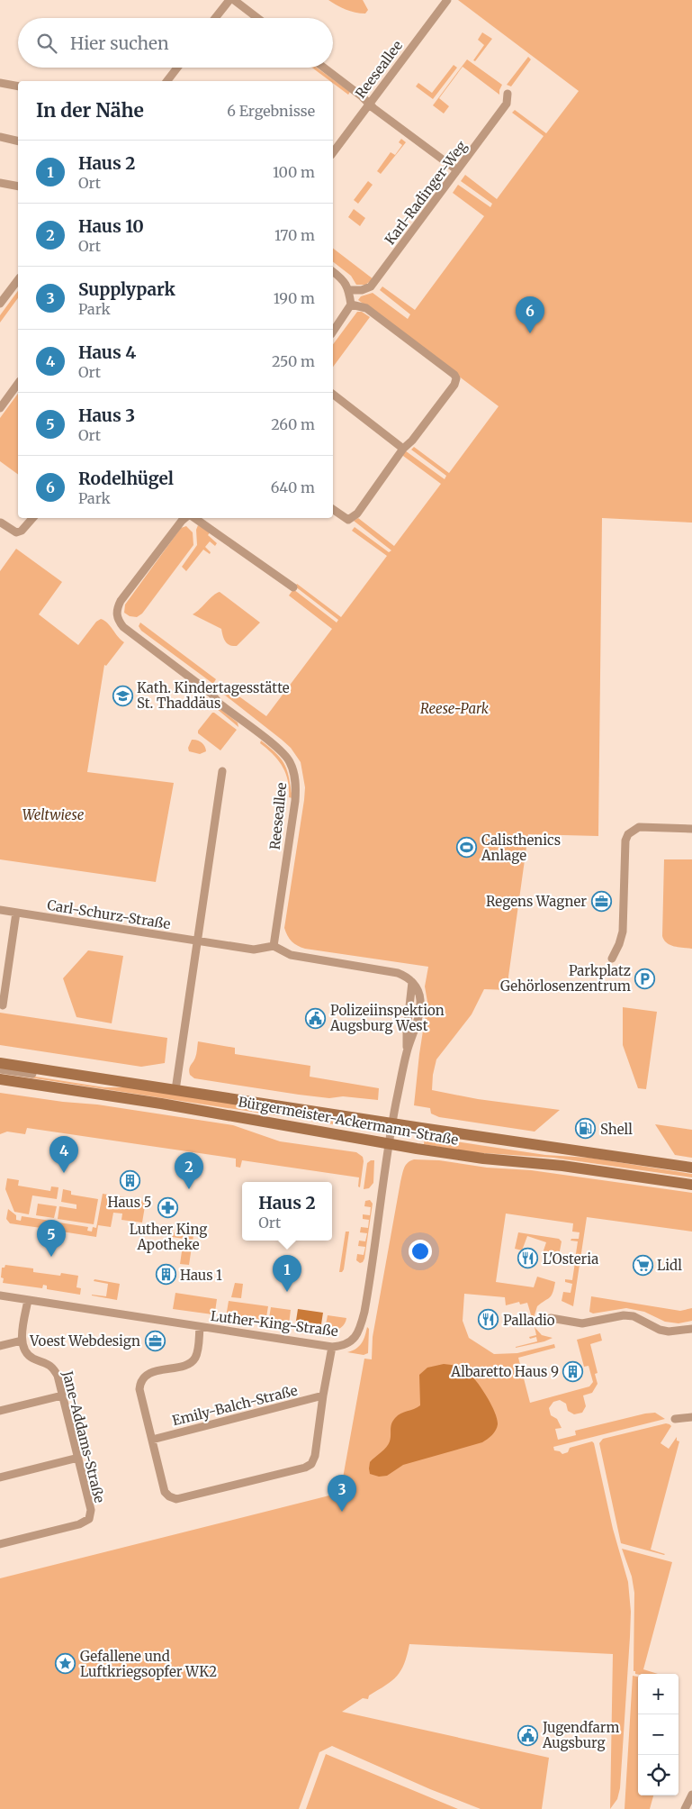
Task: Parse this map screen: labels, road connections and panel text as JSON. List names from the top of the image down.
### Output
{
  "streets": {
    "main road": ["Bürgermeister-Ackermann-Straße"],
    "street": [
      "Reeseallee",
      "Karl-Radinger-Weg",
      "Carl-Schurz-Straße",
      "Luther-King-Straße",
      "Emily-Balch-Straße",
      "Jane-Addams-Straße"
    ]
  },
  "crossings": [
    ["Reeseallee", "Carl-Schurz-Straße"],
    ["Bürgermeister-Ackermann-Straße", "Luther-King-Straße"]
  ],
  "parks": ["Reese-Park", "Weltwiese"],
  "places": {
    "school or university": ["Kath. Kindertagesstätte St. Thaddäus"],
    "sports": ["Calisthenics Anlage"],
    "office": ["Regens Wagner", "Voest Webdesign"],
    "parking": ["Parkplatz Gehörlosenzentrum"],
    "public building": ["Polizeiinspektion Augsburg West", "Jugendfarm Augsburg"],
    "fuel station": ["Shell"],
    "building": ["Haus 5", "Haus 1", "Albaretto Haus 9"],
    "pharmacy": ["Luther King Apotheke"],
    "restaurant": ["L'Osteria", "Palladio"],
    "supermarket": ["Lidl"],
    "place": ["Gefallene und Luftkriegsopfer WK2"]
  },
  "page": {
    "search": "Hier suchen",
    "heading": ["In der Nähe", "6 Ergebnisse"],
    "list": [
      {
        "mark": "1",
        "name": "Haus 2",
        "note": "Ort",
        "value": "100 m"
      },
      {
        "mark": "2",
        "name": "Haus 10",
        "note": "Ort",
        "value": "170 m"
      },
      {
        "mark": "3",
        "name": "Supplypark",
        "note": "Park",
        "value": "190 m"
      },
      {
        "mark": "4",
        "name": "Haus 4",
        "note": "Ort",
        "value": "250 m"
      },
      {
        "mark": "5",
        "name": "Haus 3",
        "note": "Ort",
        "value": "260 m"
      },
      {
        "mark": "6",
        "name": "Rodelhügel",
        "note": "Park",
        "value": "640 m"
      }
    ],
    "pins": [
      "6",
      "4",
      "2",
      "5",
      "1",
      "3"
    ],
    "popup": ["Haus 2", "Ort"],
    "map_buttons": ["+", "−"]
  }
}
